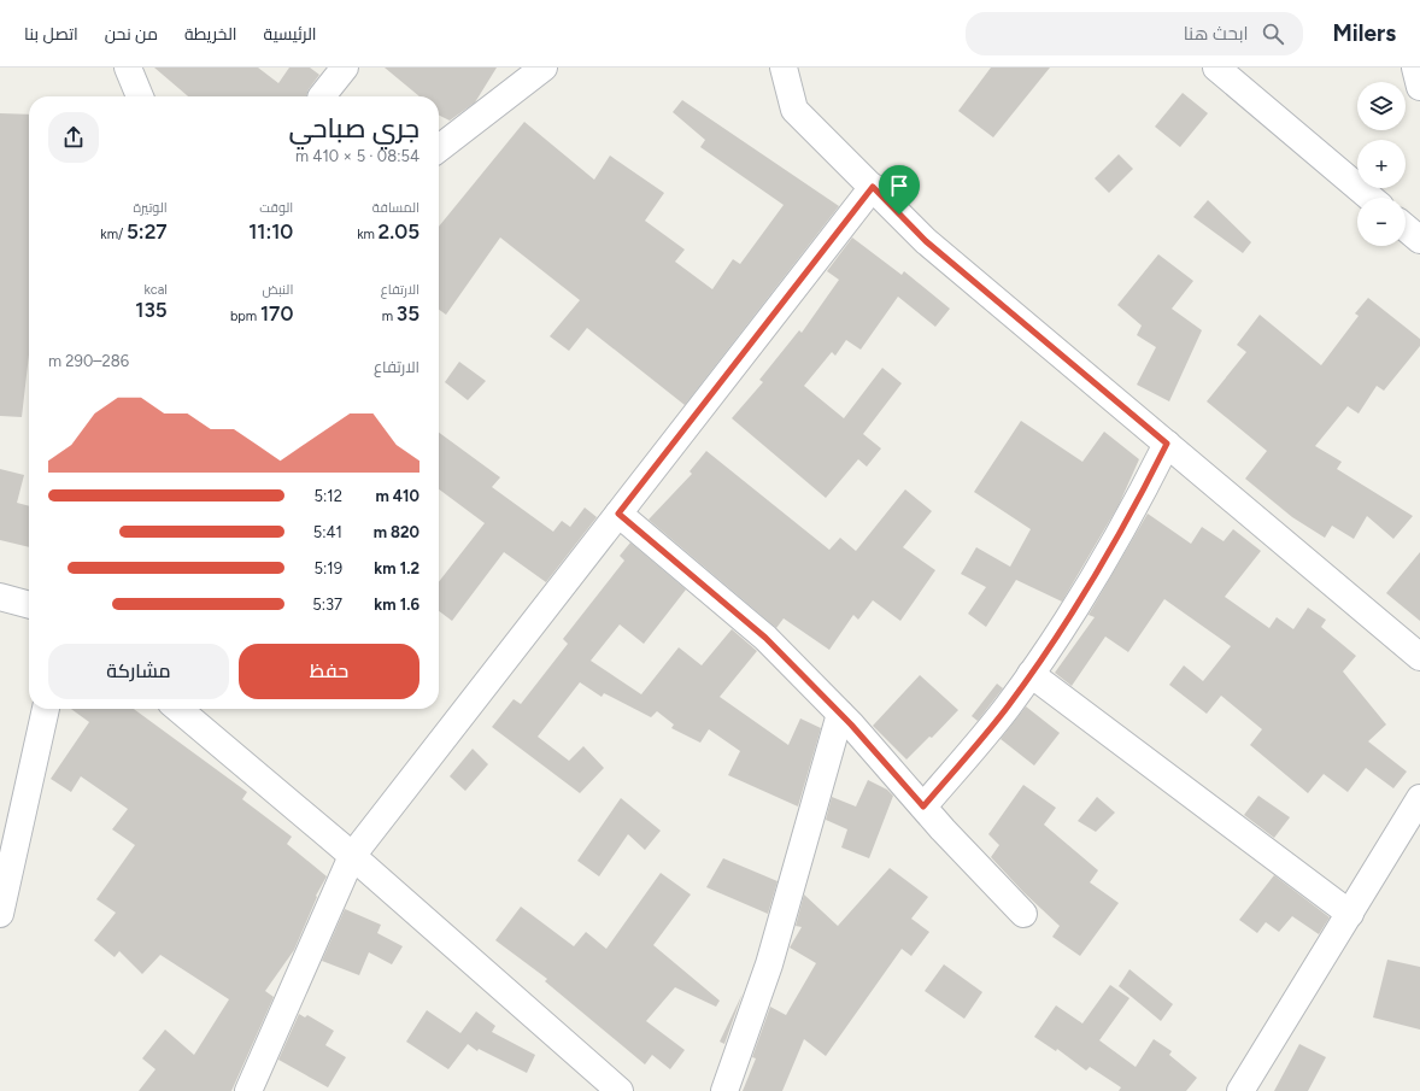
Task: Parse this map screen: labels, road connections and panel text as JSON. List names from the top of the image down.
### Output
{
  "page": {
    "header": "Milers",
    "search": "ابحث هنا",
    "nav": [
      "الرئيسية",
      "الخريطة",
      "من نحن",
      "اتصل بنا"
    ],
    "map_buttons": ["+", "−"],
    "heading": ["جري صباحي", "08:54 · 5 × 410 m"],
    "stats": [
      ["المسافة", "2.05 km"],
      ["الوقت", "11:10"],
      ["الوتيرة", "5:27 /km"],
      ["الارتفاع", "35 m"],
      ["النبض", "170 bpm"],
      ["kcal", "135"]
    ],
    "chart": ["الارتفاع", "286–290 m"],
    "list": [
      {
        "name": "410 m",
        "note": "5:12"
      },
      {
        "name": "820 m",
        "note": "5:41"
      },
      {
        "name": "1.2 km",
        "note": "5:19"
      },
      {
        "name": "1.6 km",
        "note": "5:37"
      }
    ],
    "buttons": ["حفظ", "مشاركة"]
  }
}
